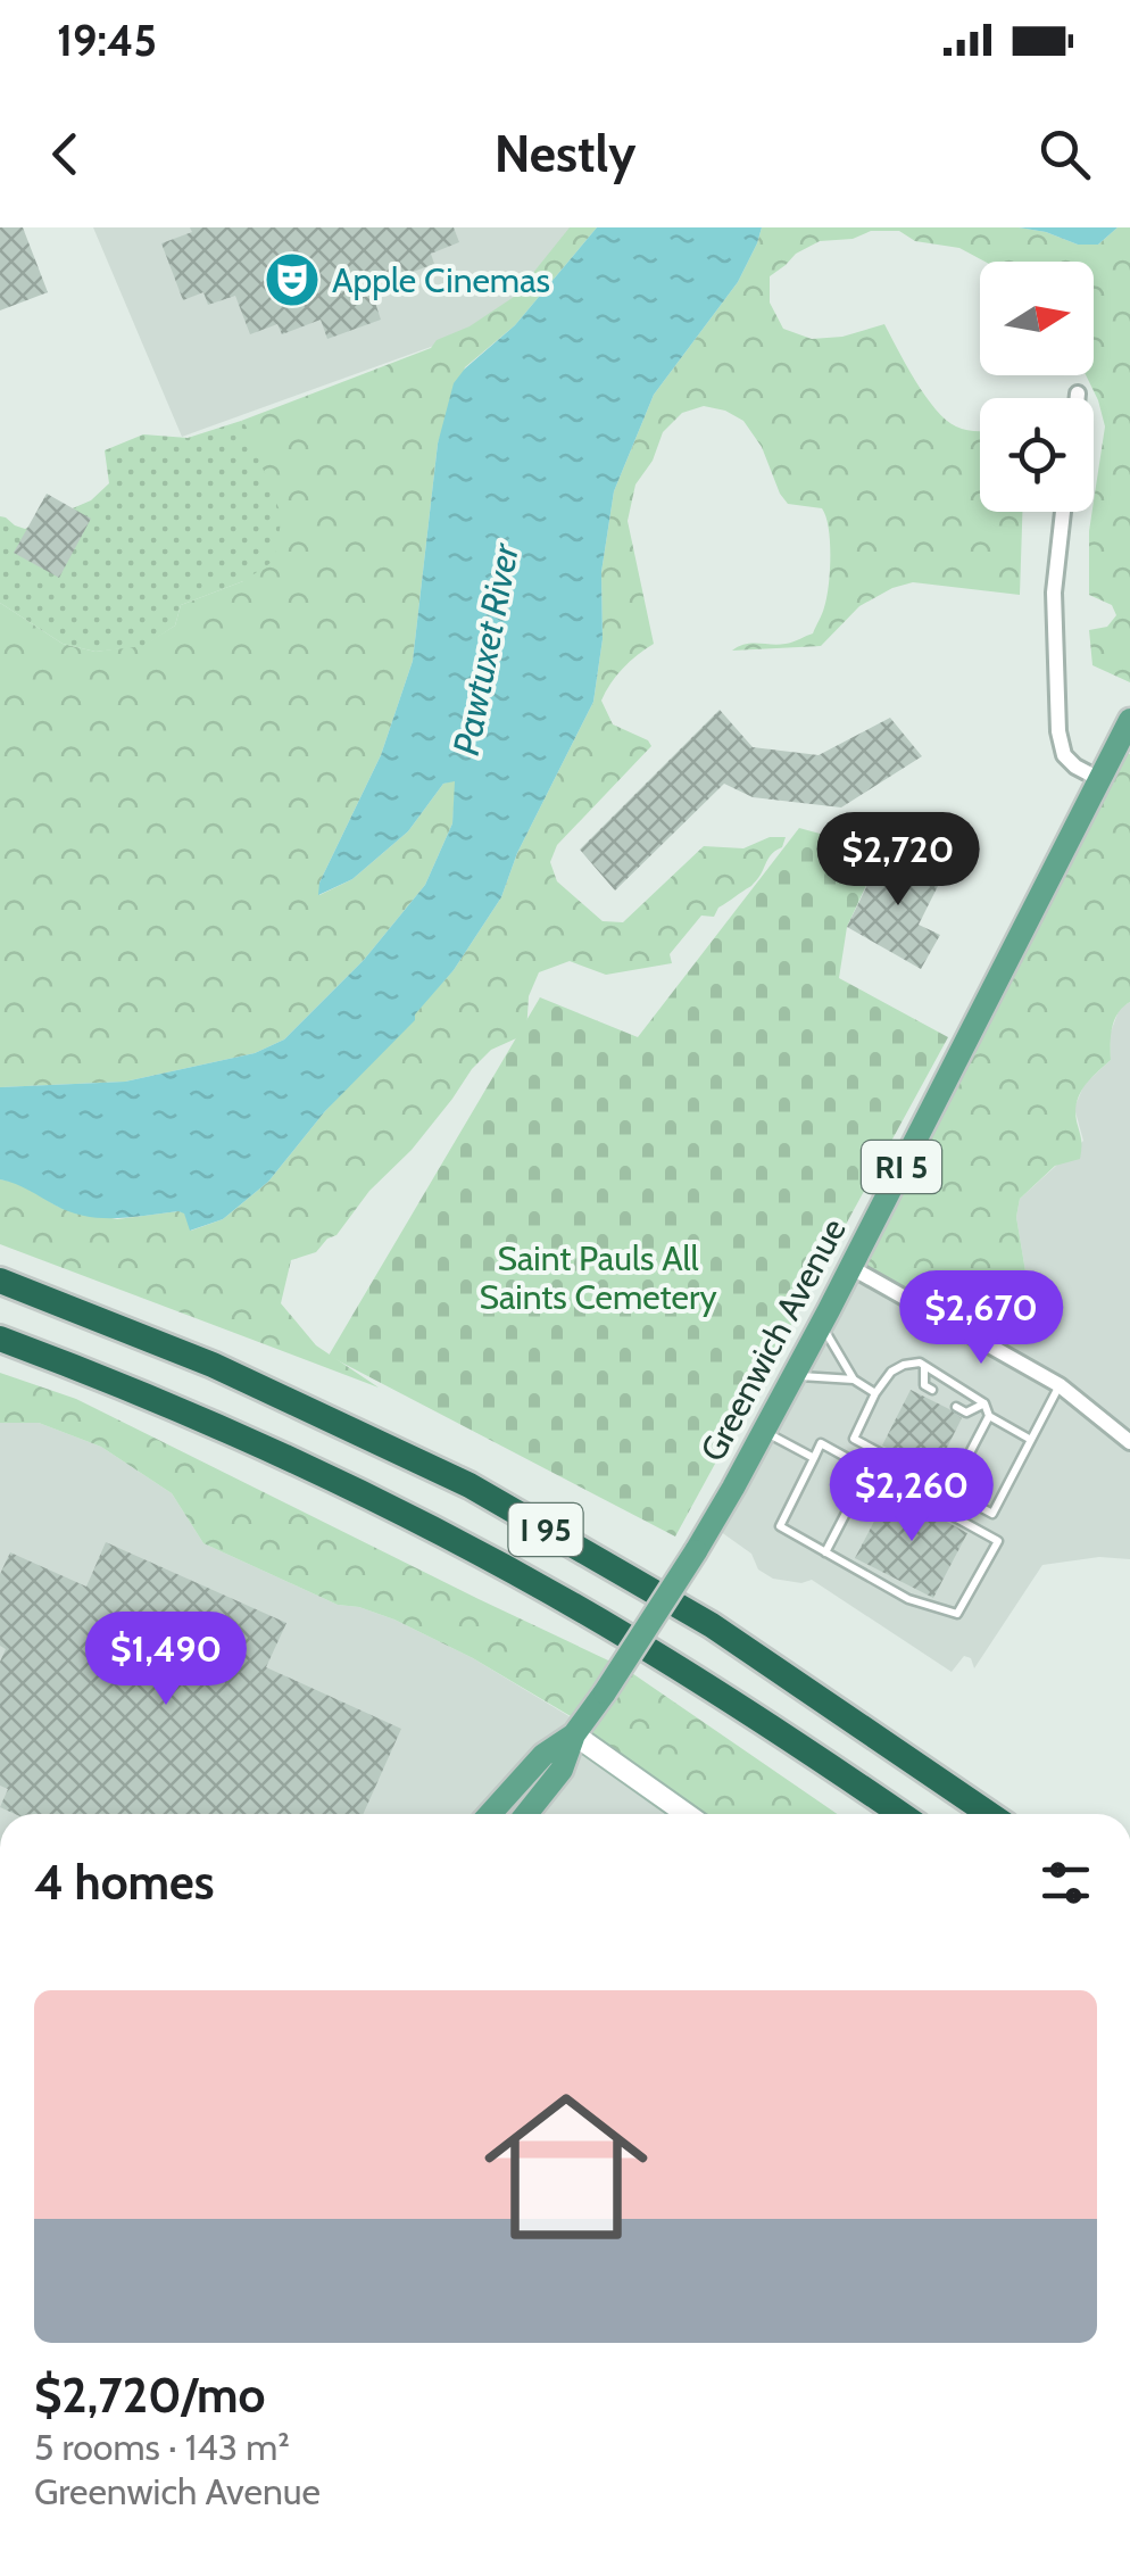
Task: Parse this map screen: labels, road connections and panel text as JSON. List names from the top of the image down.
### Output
{
  "streets": {
    "highway": ["I 95"],
    "main road": ["RI 5", "Greenwich Avenue"]
  },
  "crossings": [
    ["RI 5", "Greenwich Avenue"]
  ],
  "water": ["Pawtuxet River"],
  "parks": ["Saint Pauls All Saints Cemetery"],
  "places": {
    "theatre": ["Apple Cinemas"]
  },
  "north": "right",
  "page": {
    "status": "19:45",
    "header": "Nestly",
    "price": [
      "$2,720",
      "$2,670",
      "$2,260",
      "$1,490"
    ],
    "heading": "4 homes",
    "list": [
      {
        "name": "$2,720/mo",
        "note": "5 rooms · 143 m² · Greenwich Avenue"
      }
    ]
  }
}
